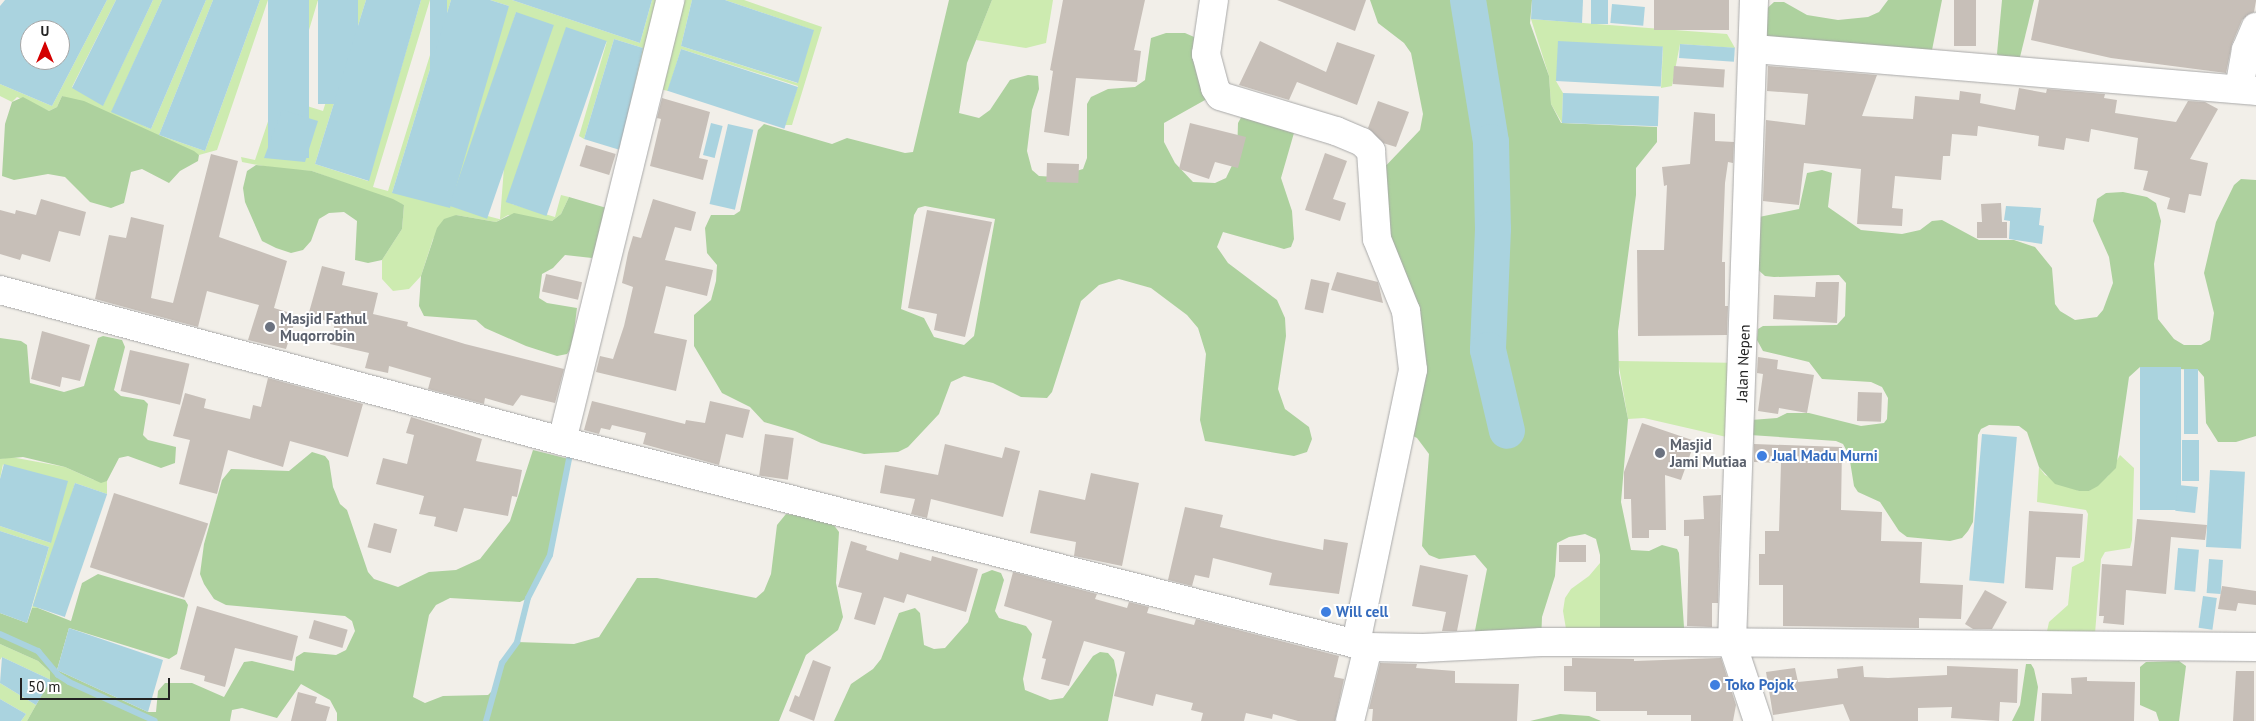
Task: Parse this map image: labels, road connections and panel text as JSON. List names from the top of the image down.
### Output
{
  "streets": {
    "street": ["Jalan Nepen"]
  },
  "places": [
    "Masjid Fathul Muqorrobin",
    "Masjid Jami Mutiaa",
    "Jual Madu Murni",
    "Will cell",
    "Toko Pojok"
  ],
  "scale_bar": "50 m",
  "north": "top"
}
